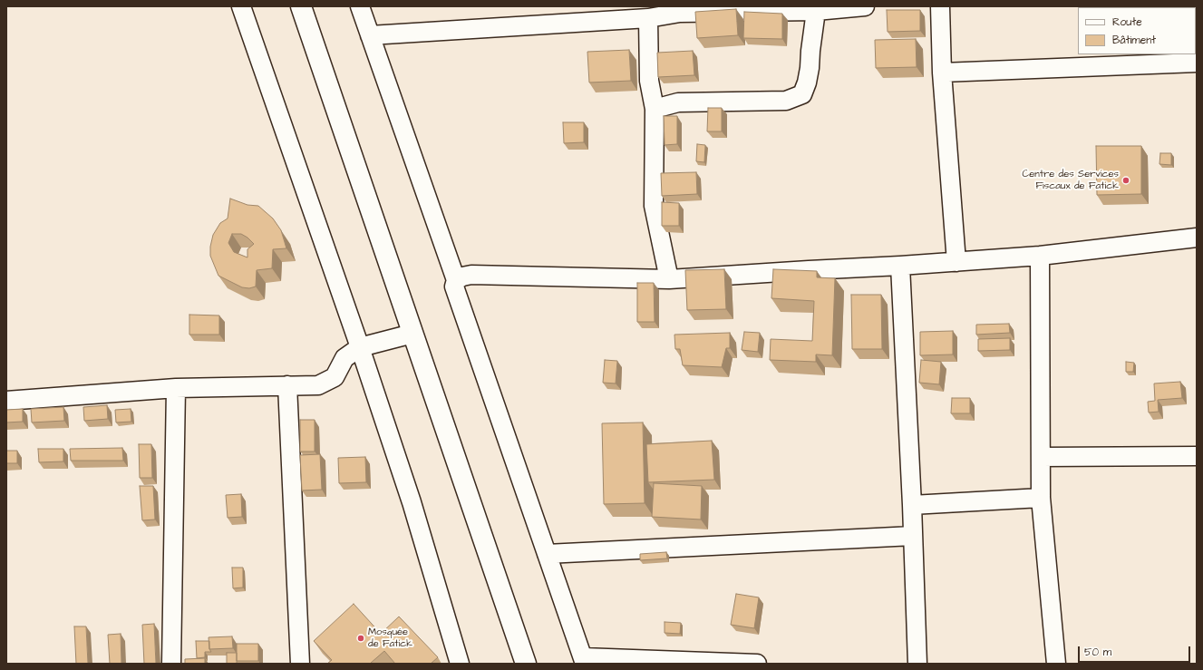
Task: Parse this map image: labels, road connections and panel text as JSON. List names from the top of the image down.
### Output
{
  "places": ["Centre des Services Fiscaux de Fatick", "Mosquée de Fatick"],
  "legend": ["Route", "Bâtiment"],
  "scale_bar": "50 m"
}
